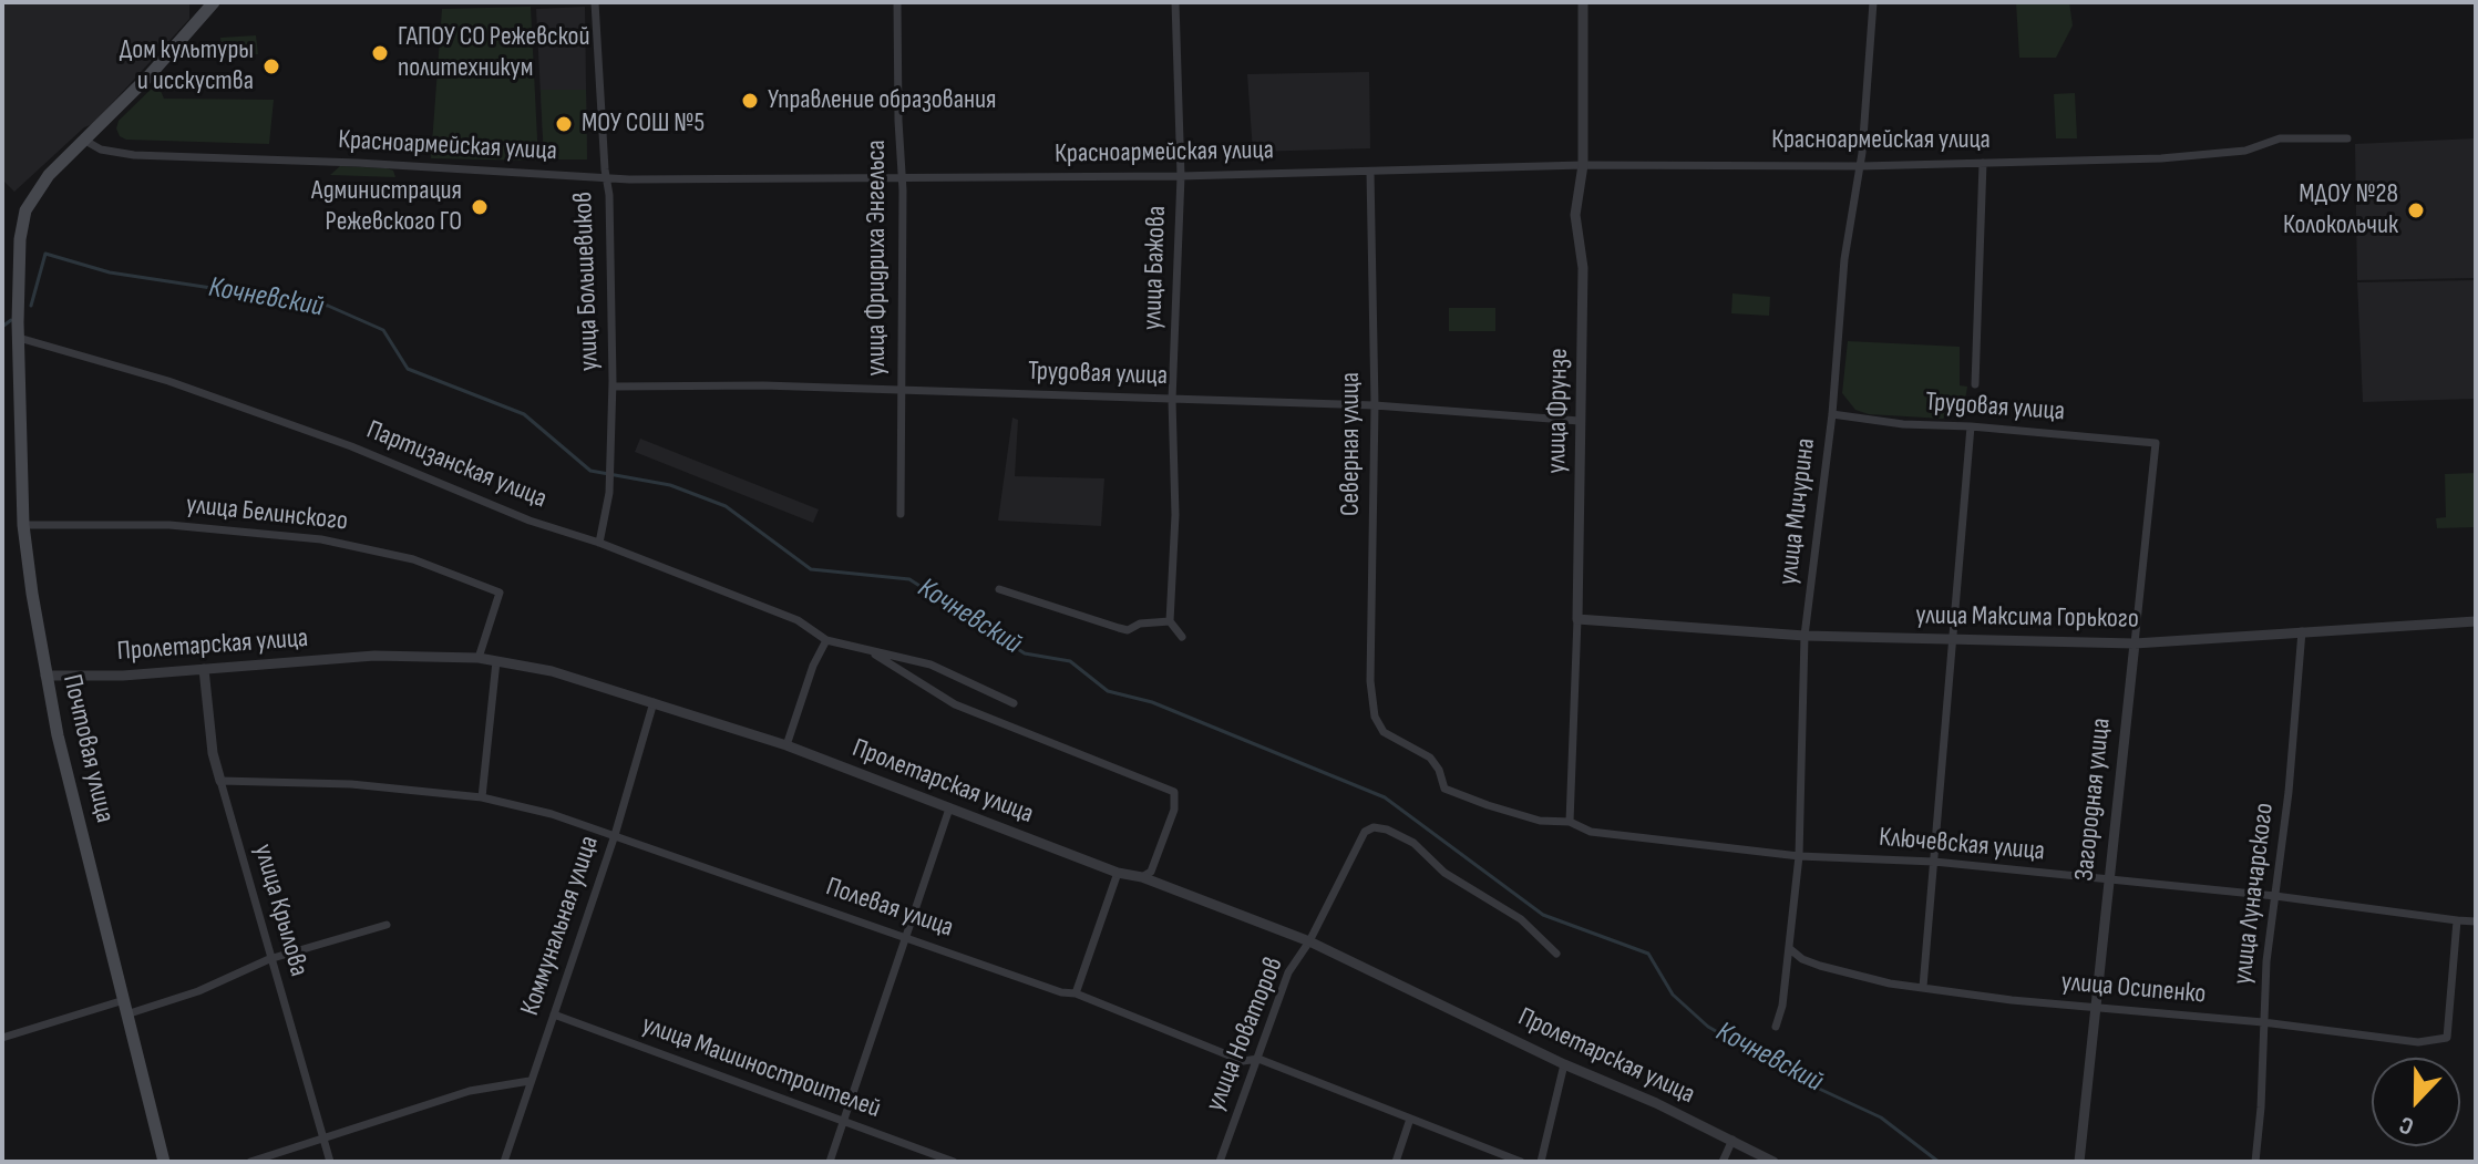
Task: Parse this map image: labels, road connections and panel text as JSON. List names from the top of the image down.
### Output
{
  "streets": {
    "main road": ["Почтовая улица"],
    "street": [
      "Красноармейская улица",
      "улица Фридриха Энгельса",
      "улица Бажова",
      "улица Большевиков",
      "Трудовая улица",
      "улица Фрунзе",
      "Северная улица",
      "Партизанская улица",
      "улица Мичурина",
      "улица Белинского",
      "улица Максима Горького",
      "Пролетарская улица",
      "Загородная улица",
      "Ключевская улица",
      "улица Луначарского",
      "Полевая улица",
      "улица Крылова",
      "Коммунальная улица",
      "улица Осипенко",
      "улица Новаторов",
      "улица Машиностроителей"
    ]
  },
  "crossings": [
    ["Красноармейская улица", "улица Фридриха Энгельса"],
    ["Красноармейская улица", "улица Бажова"],
    ["Красноармейская улица", "улица Большевиков"],
    ["Красноармейская улица", "улица Фрунзе"],
    ["Красноармейская улица", "Северная улица"],
    ["Красноармейская улица", "улица Мичурина"],
    ["Красноармейская улица", "Почтовая улица"],
    ["улица Фридриха Энгельса", "Трудовая улица"],
    ["улица Бажова", "Трудовая улица"],
    ["улица Большевиков", "Трудовая улица"],
    ["улица Большевиков", "Партизанская улица"],
    ["Трудовая улица", "улица Фрунзе"],
    ["Трудовая улица", "Северная улица"],
    ["Трудовая улица", "улица Мичурина"],
    ["Трудовая улица", "Загородная улица"],
    ["улица Фрунзе", "улица Максима Горького"],
    ["улица Фрунзе", "Ключевская улица"],
    ["Северная улица", "Ключевская улица"],
    ["Партизанская улица", "Пролетарская улица"],
    ["Партизанская улица", "Почтовая улица"],
    ["улица Мичурина", "улица Максима Горького"],
    ["улица Мичурина", "Ключевская улица"],
    ["улица Мичурина", "улица Осипенко"],
    ["улица Белинского", "Пролетарская улица"],
    ["улица Белинского", "Почтовая улица"],
    ["улица Максима Горького", "Загородная улица"],
    ["улица Максима Горького", "улица Луначарского"],
    ["Пролетарская улица", "Почтовая улица"],
    ["Пролетарская улица", "улица Крылова"],
    ["Пролетарская улица", "Коммунальная улица"],
    ["Пролетарская улица", "улица Новаторов"],
    ["Загородная улица", "Ключевская улица"],
    ["Загородная улица", "улица Осипенко"],
    ["Ключевская улица", "улица Луначарского"],
    ["Ключевская улица", "улица Осипенко"],
    ["улица Луначарского", "улица Осипенко"],
    ["Полевая улица", "улица Крылова"],
    ["Полевая улица", "Коммунальная улица"],
    ["Полевая улица", "улица Новаторов"],
    ["Коммунальная улица", "улица Машиностроителей"]
  ],
  "water": ["Кочневский"],
  "places": [
    "ГАПОУ СО Режевской политехникум",
    "Дом культуры и исскуства",
    "Управление образования",
    "МОУ СОШ №5",
    "Администрация Режевского ГО",
    "МДОУ №28 Колокольчик"
  ],
  "north": "bottom"
}
